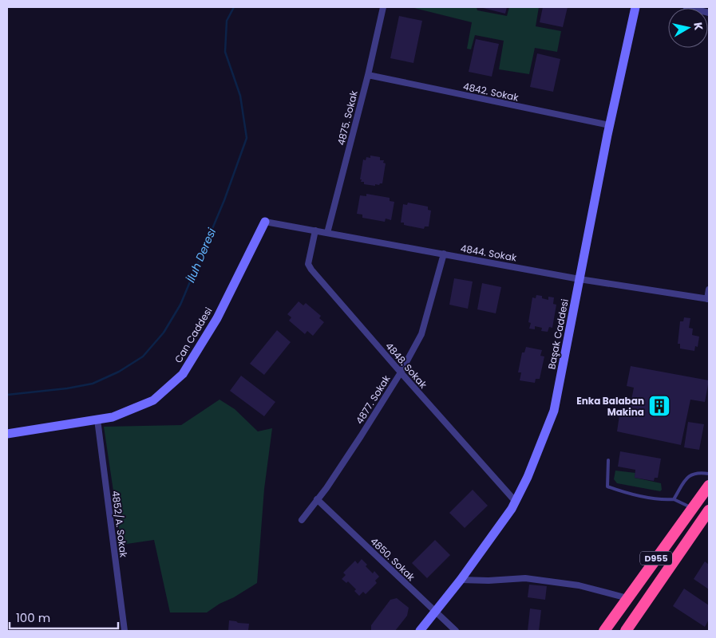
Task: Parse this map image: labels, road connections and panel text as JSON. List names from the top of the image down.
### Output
{
  "streets": {
    "highway": ["D955"],
    "street": [
      "4842. Sokak",
      "4875. Sokak",
      "4844. Sokak",
      "Başak Caddesi",
      "Can Caddesi",
      "4848. Sokak",
      "4877. Sokak",
      "4852/A. Sokak",
      "4850. Sokak"
    ]
  },
  "crossings": [
    ["4842. Sokak", "4875. Sokak"],
    ["4842. Sokak", "Başak Caddesi"],
    ["4875. Sokak", "4844. Sokak"],
    ["4844. Sokak", "Başak Caddesi"],
    ["4844. Sokak", "Can Caddesi"],
    ["4844. Sokak", "4848. Sokak"],
    ["4844. Sokak", "4877. Sokak"],
    ["Başak Caddesi", "4848. Sokak"],
    ["Başak Caddesi", "4850. Sokak"],
    ["Can Caddesi", "4852/A. Sokak"],
    ["4848. Sokak", "4877. Sokak"],
    ["4877. Sokak", "4850. Sokak"]
  ],
  "water": ["İluh Deresi"],
  "places": {
    "building": ["Enka Balaban Makina"]
  },
  "scale_bar": "100 m",
  "north": "right"
}
